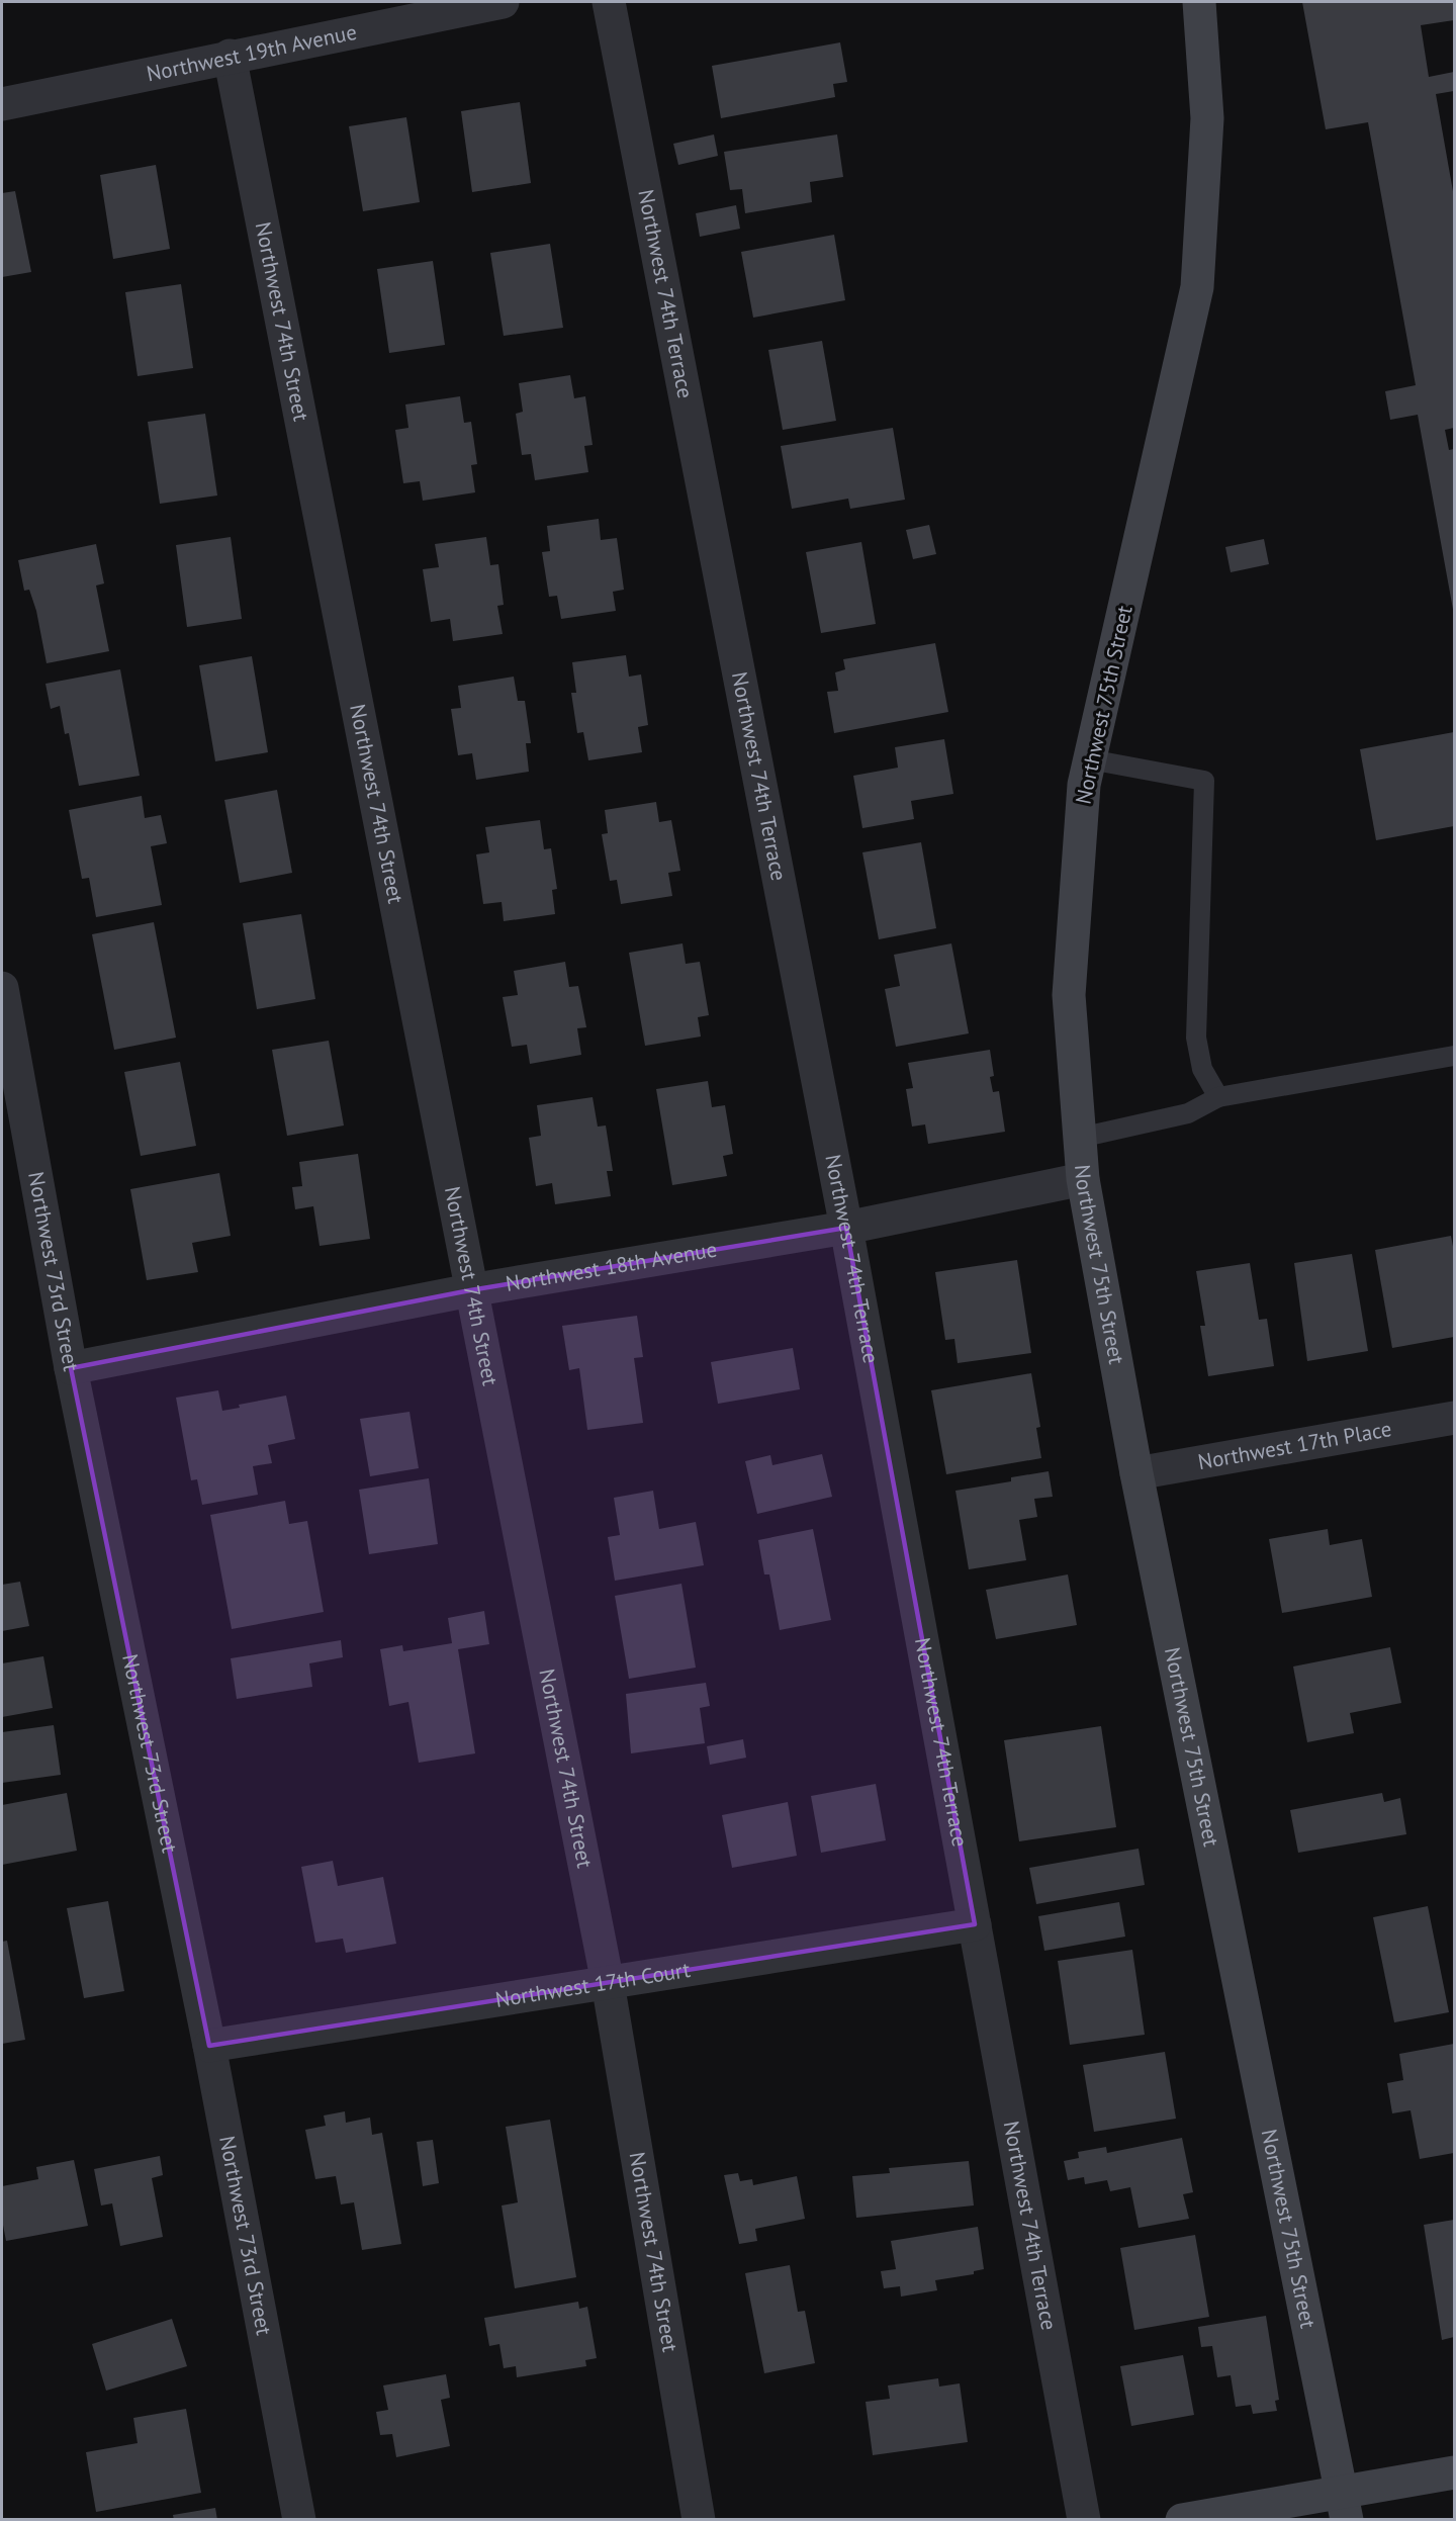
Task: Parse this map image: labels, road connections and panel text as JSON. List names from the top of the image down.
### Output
{
  "streets": {
    "street": [
      "Northwest 19th Avenue",
      "Northwest 74th Terrace",
      "Northwest 74th Street",
      "Northwest 75th Street",
      "Northwest 18th Avenue",
      "Northwest 73rd Street",
      "Northwest 17th Place",
      "Northwest 17th Court"
    ]
  },
  "crossings": [
    ["Northwest 19th Avenue", "Northwest 74th Street"],
    ["Northwest 74th Terrace", "Northwest 18th Avenue"],
    ["Northwest 74th Terrace", "Northwest 17th Court"],
    ["Northwest 74th Street", "Northwest 18th Avenue"],
    ["Northwest 74th Street", "Northwest 17th Court"],
    ["Northwest 75th Street", "Northwest 18th Avenue"],
    ["Northwest 75th Street", "Northwest 17th Place"],
    ["Northwest 18th Avenue", "Northwest 73rd Street"],
    ["Northwest 73rd Street", "Northwest 17th Court"]
  ]
}
